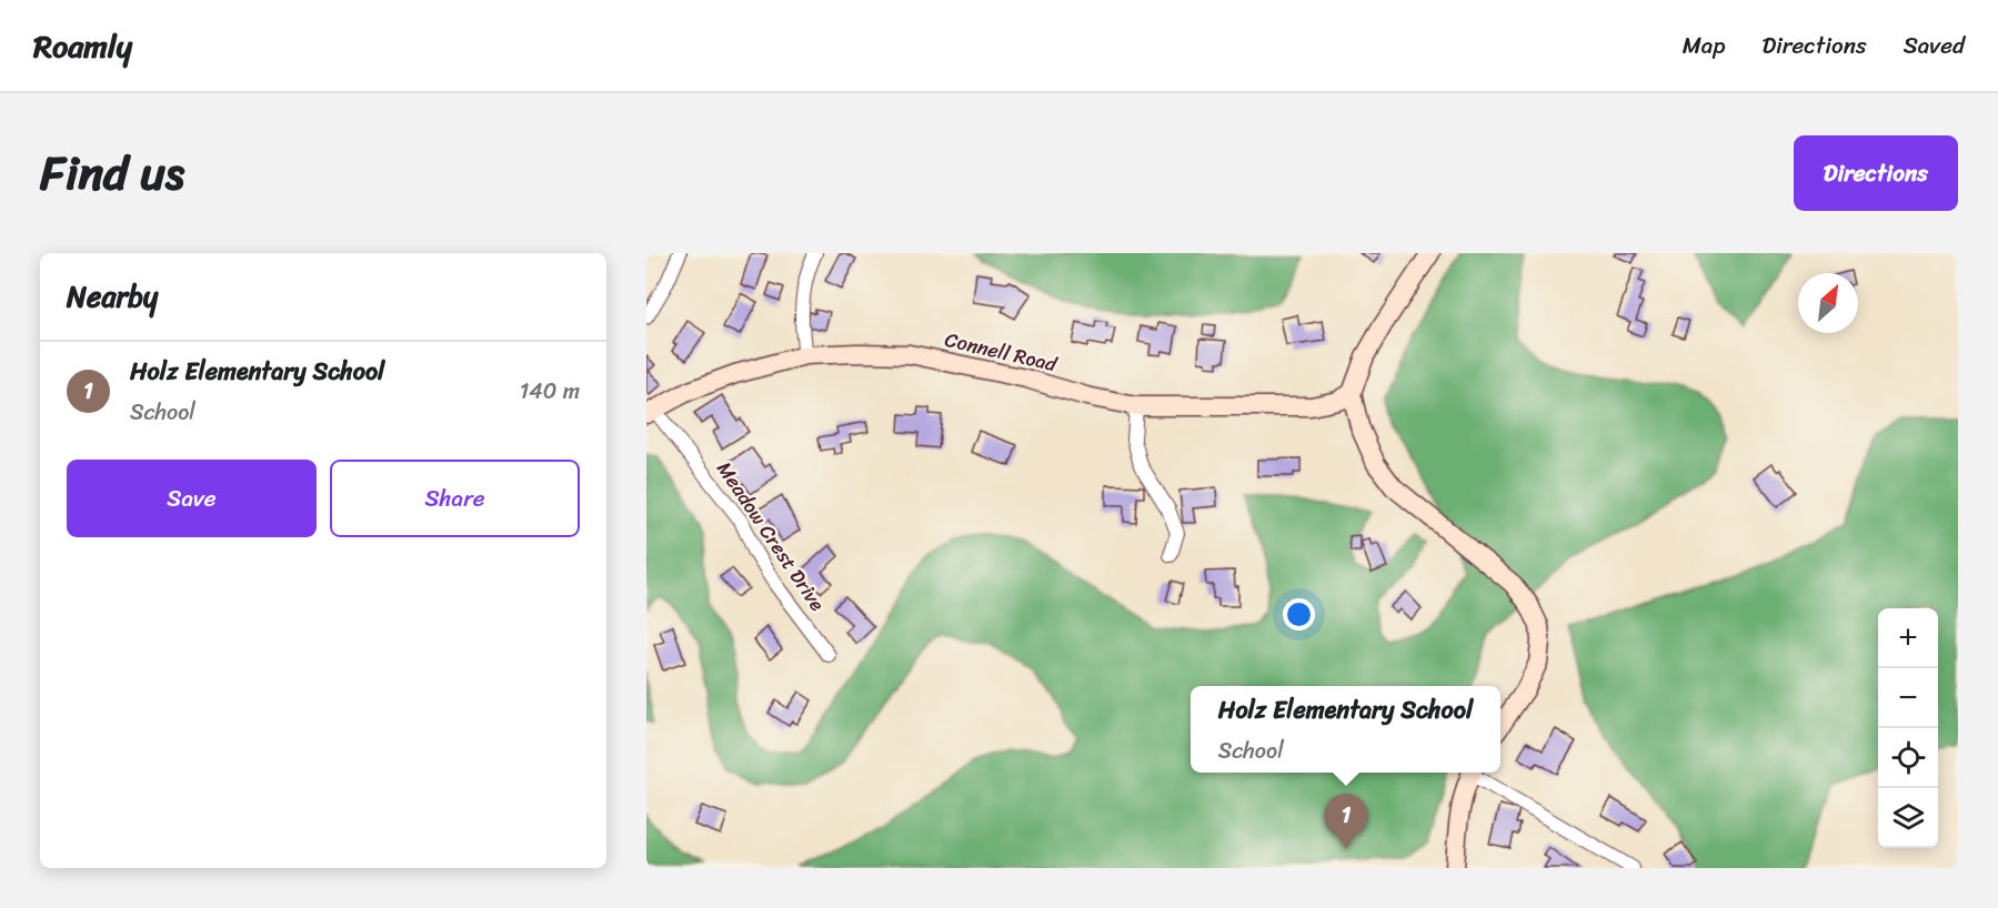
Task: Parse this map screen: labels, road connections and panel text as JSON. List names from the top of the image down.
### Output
{
  "streets": {
    "main road": ["Connell Road"],
    "street": ["Meadow Crest Drive"]
  },
  "crossings": [
    ["Connell Road", "Meadow Crest Drive"]
  ],
  "north": "top right",
  "page": {
    "header": "Roamly",
    "nav": ["Map", "Directions", "Saved"],
    "title": "Find us",
    "buttons": [
      "Directions",
      ["Save", "Share"]
    ],
    "heading": "Nearby",
    "list": [
      {
        "mark": "1",
        "name": "Holz Elementary School",
        "note": "School",
        "value": "140 m"
      }
    ],
    "map_buttons": ["+", "−"],
    "popup": ["Holz Elementary School", "School"],
    "pins": "1"
  }
}
